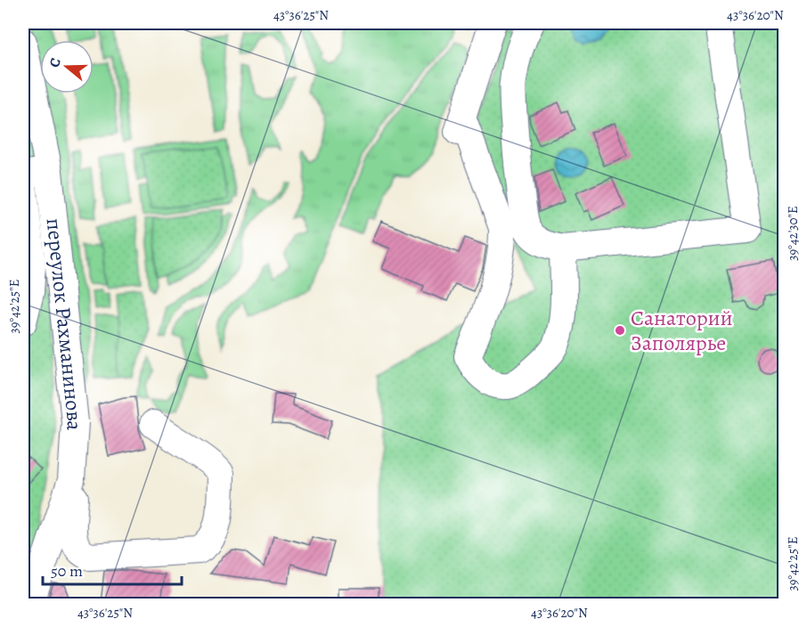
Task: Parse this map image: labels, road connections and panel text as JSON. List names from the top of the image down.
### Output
{
  "streets": {
    "lane": ["переулок Рахманинова"]
  },
  "places": ["Санаторий Заполярье"],
  "scale_bar": "50 m",
  "north": "left",
  "coordinates": [
    "43°36'25\"N",
    "43°36'20\"N",
    "39°42'30\"E",
    "39°42'25\"E"
  ]
}
